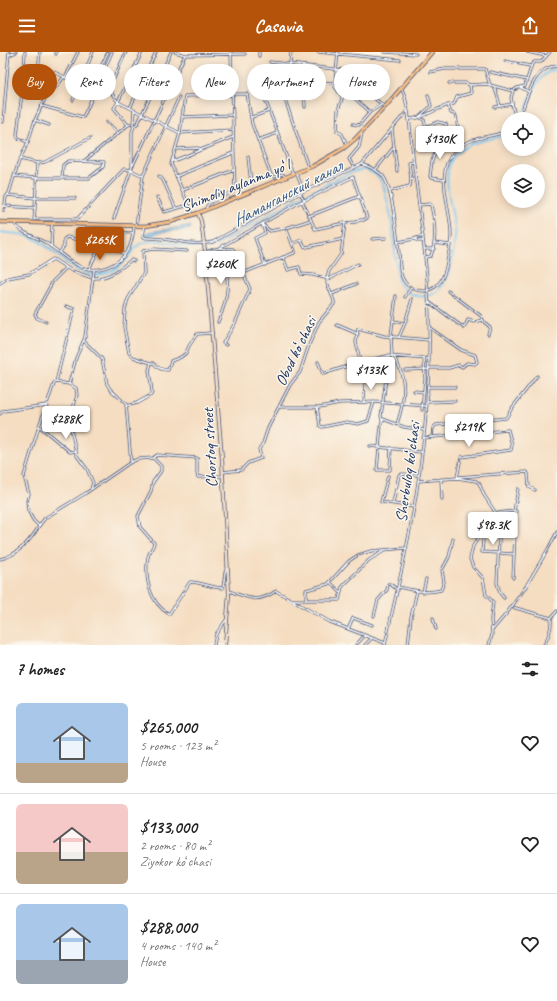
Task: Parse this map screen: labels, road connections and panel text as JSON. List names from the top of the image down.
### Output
{
  "streets": {
    "main road": ["Shimoliy aylanma yoʻl", "Chortoq street"],
    "street": ["Obod koʻchasi", "Sherbuloq koʻchasi"]
  },
  "crossings": [
    ["Shimoliy aylanma yoʻl", "Chortoq street"],
    ["Shimoliy aylanma yoʻl", "Sherbuloq koʻchasi"]
  ],
  "water": ["Наманганский канал"],
  "page": {
    "header": "Casavia",
    "chip": [
      "Buy",
      "Rent",
      "Filters",
      "New",
      "Apartment",
      "House"
    ],
    "price": [
      "$130K",
      "$265K",
      "$260K",
      "$133K",
      "$288K",
      "$219K",
      "$98.3K"
    ],
    "heading": "7 homes",
    "list": [
      {
        "name": "$265,000",
        "note": "5 rooms · 123 m² · House"
      },
      {
        "name": "$133,000",
        "note": "2 rooms · 80 m² · Ziyokor koʻchasi"
      },
      {
        "name": "$288,000",
        "note": "4 rooms · 140 m² · House"
      }
    ]
  }
}
